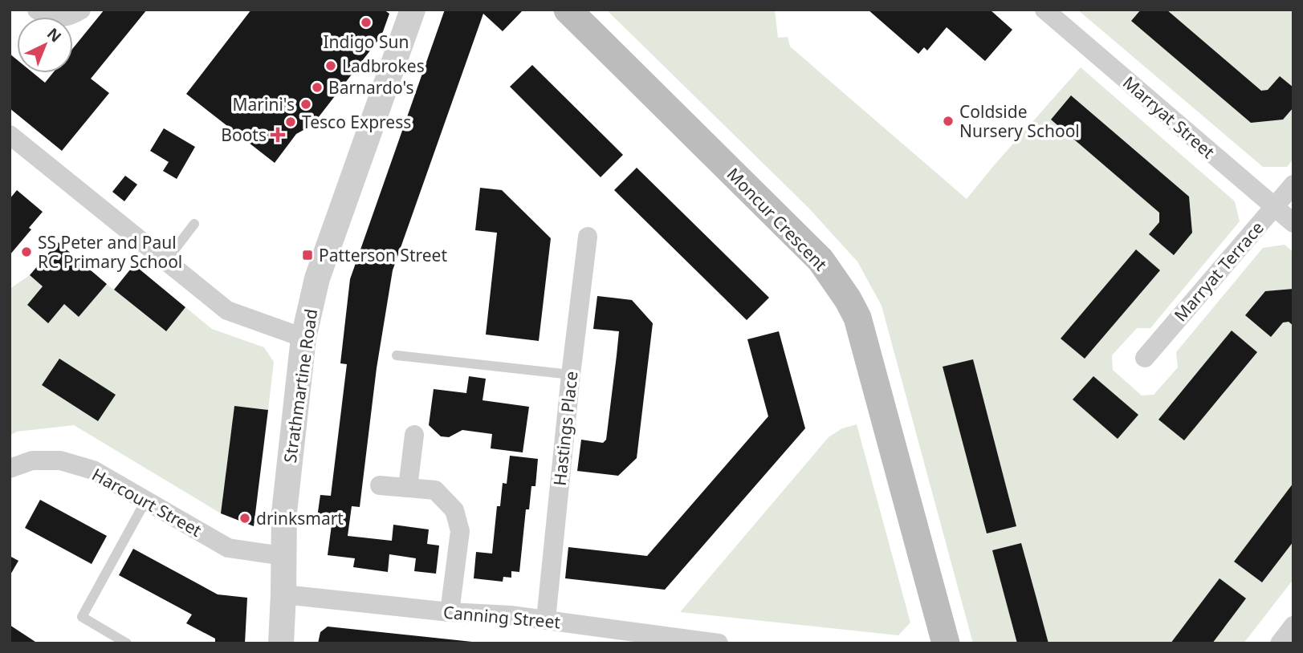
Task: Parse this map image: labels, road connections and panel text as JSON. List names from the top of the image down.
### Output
{
  "streets": {
    "main road": ["Moncur Crescent"],
    "street": [
      "Marryat Street",
      "Marryat Terrace",
      "Strathmartine Road",
      "Hastings Place",
      "Harcourt Street",
      "Canning Street"
    ]
  },
  "crossings": [
    ["Marryat Street", "Marryat Terrace"],
    ["Strathmartine Road", "Harcourt Street"],
    ["Strathmartine Road", "Canning Street"],
    ["Hastings Place", "Canning Street"]
  ],
  "places": {
    "other": [
      "Indigo Sun",
      "Ladbrokes",
      "Barnardo's",
      "Marini's",
      "Coldside Nursery School",
      "Tesco Express",
      "SS Peter and Paul RC Primary School",
      "drinksmart"
    ],
    "health": ["Boots"],
    "transit": ["Patterson Street"]
  },
  "north": "top right"
}
